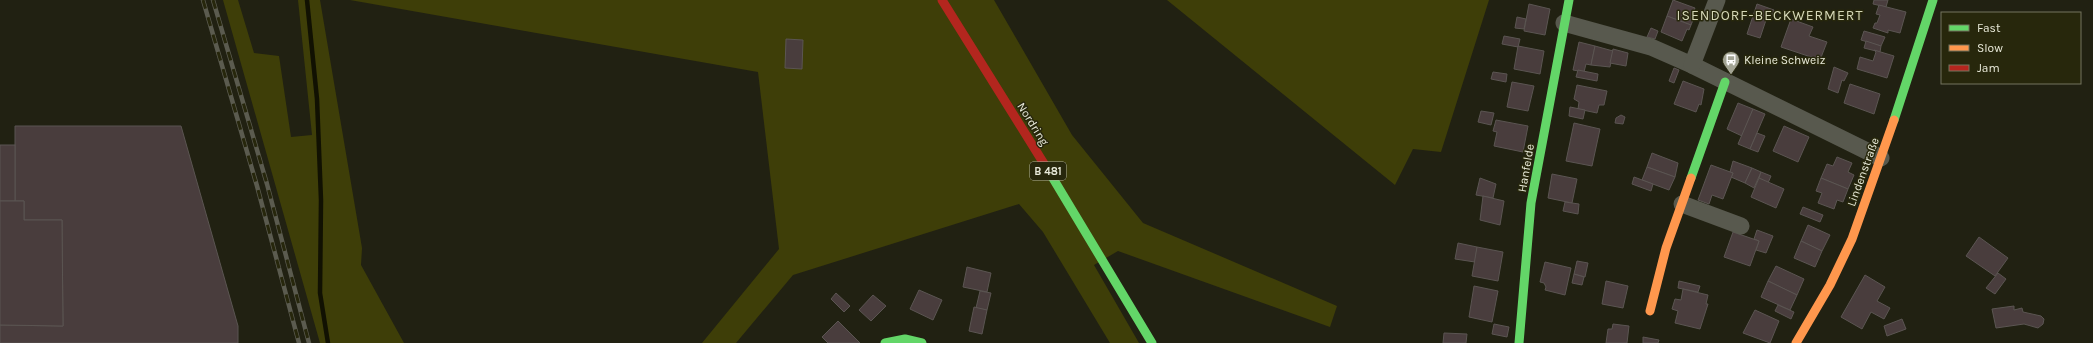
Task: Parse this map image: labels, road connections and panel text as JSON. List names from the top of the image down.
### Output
{
  "streets": {
    "street": [
      "Nordring",
      "Hanfelde",
      "B 481",
      "Lindenstraße"
    ]
  },
  "districts": ["ISENDORF-BECKWERMERT"],
  "places": {
    "bus stop": ["Kleine Schweiz"]
  },
  "legend": ["Fast", "Slow", "Jam"]
}
